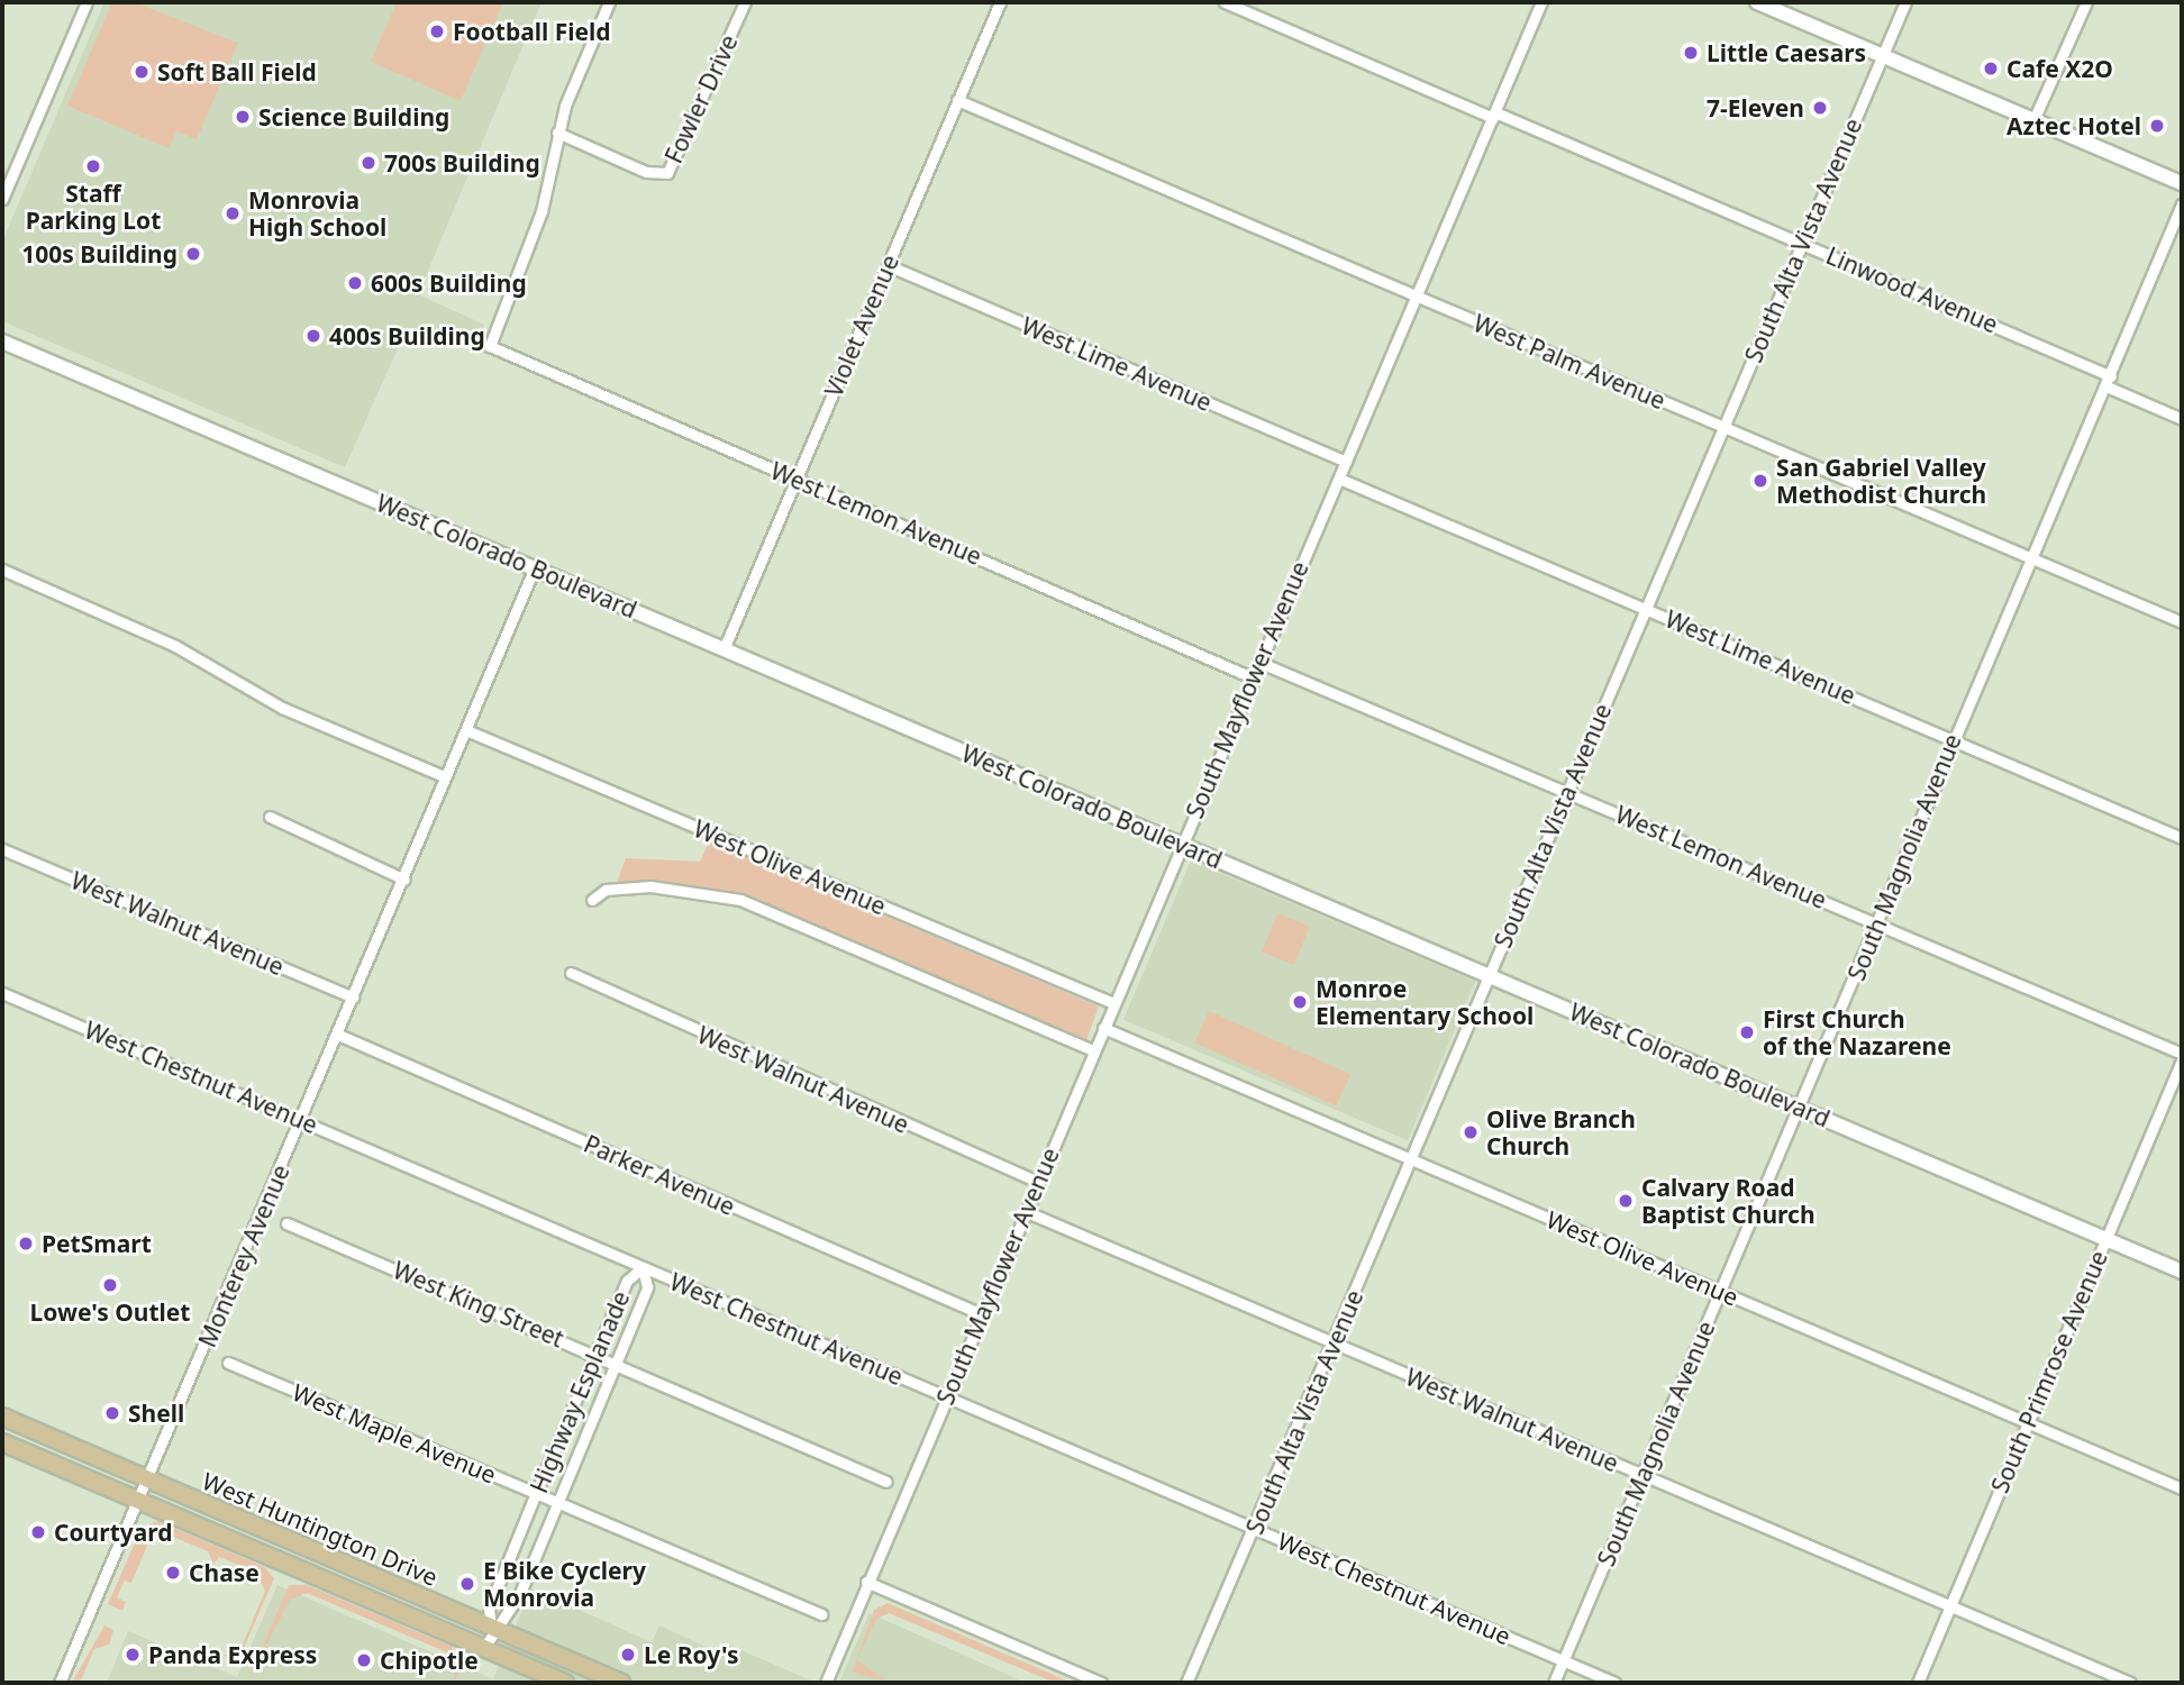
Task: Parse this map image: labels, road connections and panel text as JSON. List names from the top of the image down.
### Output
{
  "streets": {
    "main road": ["West Huntington Drive"],
    "street": [
      "Fowler Drive",
      "South Alta Vista Avenue",
      "Linwood Avenue",
      "Violet Avenue",
      "West Palm Avenue",
      "West Lime Avenue",
      "West Lemon Avenue",
      "West Colorado Boulevard",
      "South Mayflower Avenue",
      "South Magnolia Avenue",
      "West Olive Avenue",
      "West Walnut Avenue",
      "West Chestnut Avenue",
      "Parker Avenue",
      "Monterey Avenue",
      "West King Street",
      "South Primrose Avenue",
      "Highway Esplanade",
      "West Maple Avenue"
    ]
  },
  "crossings": [
    ["Fowler Drive", "West Lemon Avenue"],
    ["South Alta Vista Avenue", "Linwood Avenue"],
    ["South Alta Vista Avenue", "West Palm Avenue"],
    ["South Alta Vista Avenue", "West Lime Avenue"],
    ["South Alta Vista Avenue", "West Lemon Avenue"],
    ["South Alta Vista Avenue", "West Colorado Boulevard"],
    ["South Alta Vista Avenue", "West Olive Avenue"],
    ["South Alta Vista Avenue", "West Walnut Avenue"],
    ["South Alta Vista Avenue", "West Chestnut Avenue"],
    ["Linwood Avenue", "South Mayflower Avenue"],
    ["Linwood Avenue", "South Magnolia Avenue"],
    ["Violet Avenue", "West Palm Avenue"],
    ["Violet Avenue", "West Lime Avenue"],
    ["Violet Avenue", "West Lemon Avenue"],
    ["Violet Avenue", "West Colorado Boulevard"],
    ["West Palm Avenue", "South Mayflower Avenue"],
    ["West Palm Avenue", "South Magnolia Avenue"],
    ["West Lime Avenue", "South Mayflower Avenue"],
    ["West Lime Avenue", "South Magnolia Avenue"],
    ["West Lemon Avenue", "South Mayflower Avenue"],
    ["West Lemon Avenue", "South Magnolia Avenue"],
    ["West Colorado Boulevard", "South Mayflower Avenue"],
    ["West Colorado Boulevard", "South Magnolia Avenue"],
    ["West Colorado Boulevard", "Monterey Avenue"],
    ["West Colorado Boulevard", "South Primrose Avenue"],
    ["South Mayflower Avenue", "West Olive Avenue"],
    ["South Mayflower Avenue", "West Walnut Avenue"],
    ["South Mayflower Avenue", "West Chestnut Avenue"],
    ["South Mayflower Avenue", "Parker Avenue"],
    ["South Magnolia Avenue", "West Olive Avenue"],
    ["South Magnolia Avenue", "West Walnut Avenue"],
    ["South Magnolia Avenue", "West Chestnut Avenue"],
    ["West Olive Avenue", "Monterey Avenue"],
    ["West Olive Avenue", "South Primrose Avenue"],
    ["West Walnut Avenue", "Monterey Avenue"],
    ["West Walnut Avenue", "South Primrose Avenue"],
    ["West Chestnut Avenue", "Monterey Avenue"],
    ["West Chestnut Avenue", "Highway Esplanade"],
    ["Parker Avenue", "Monterey Avenue"],
    ["Monterey Avenue", "West Huntington Drive"],
    ["West King Street", "Highway Esplanade"],
    ["Highway Esplanade", "West Maple Avenue"],
    ["Highway Esplanade", "West Huntington Drive"]
  ],
  "places": [
    "Football Field",
    "Little Caesars",
    "Cafe X2O",
    "Soft Ball Field",
    "7-Eleven",
    "Science Building",
    "Aztec Hotel",
    "700s Building",
    "Staff Parking Lot",
    "Monrovia High School",
    "100s Building",
    "600s Building",
    "400s Building",
    "San Gabriel Valley Methodist Church",
    "Monroe Elementary School",
    "First Church of the Nazarene",
    "Olive Branch Church",
    "Calvary Road Baptist Church",
    "PetSmart",
    "Lowe's Outlet",
    "Shell",
    "Courtyard",
    "Chase",
    "E Bike Cyclery Monrovia",
    "Panda Express",
    "Le Roy's",
    "Chipotle"
  ]
}
